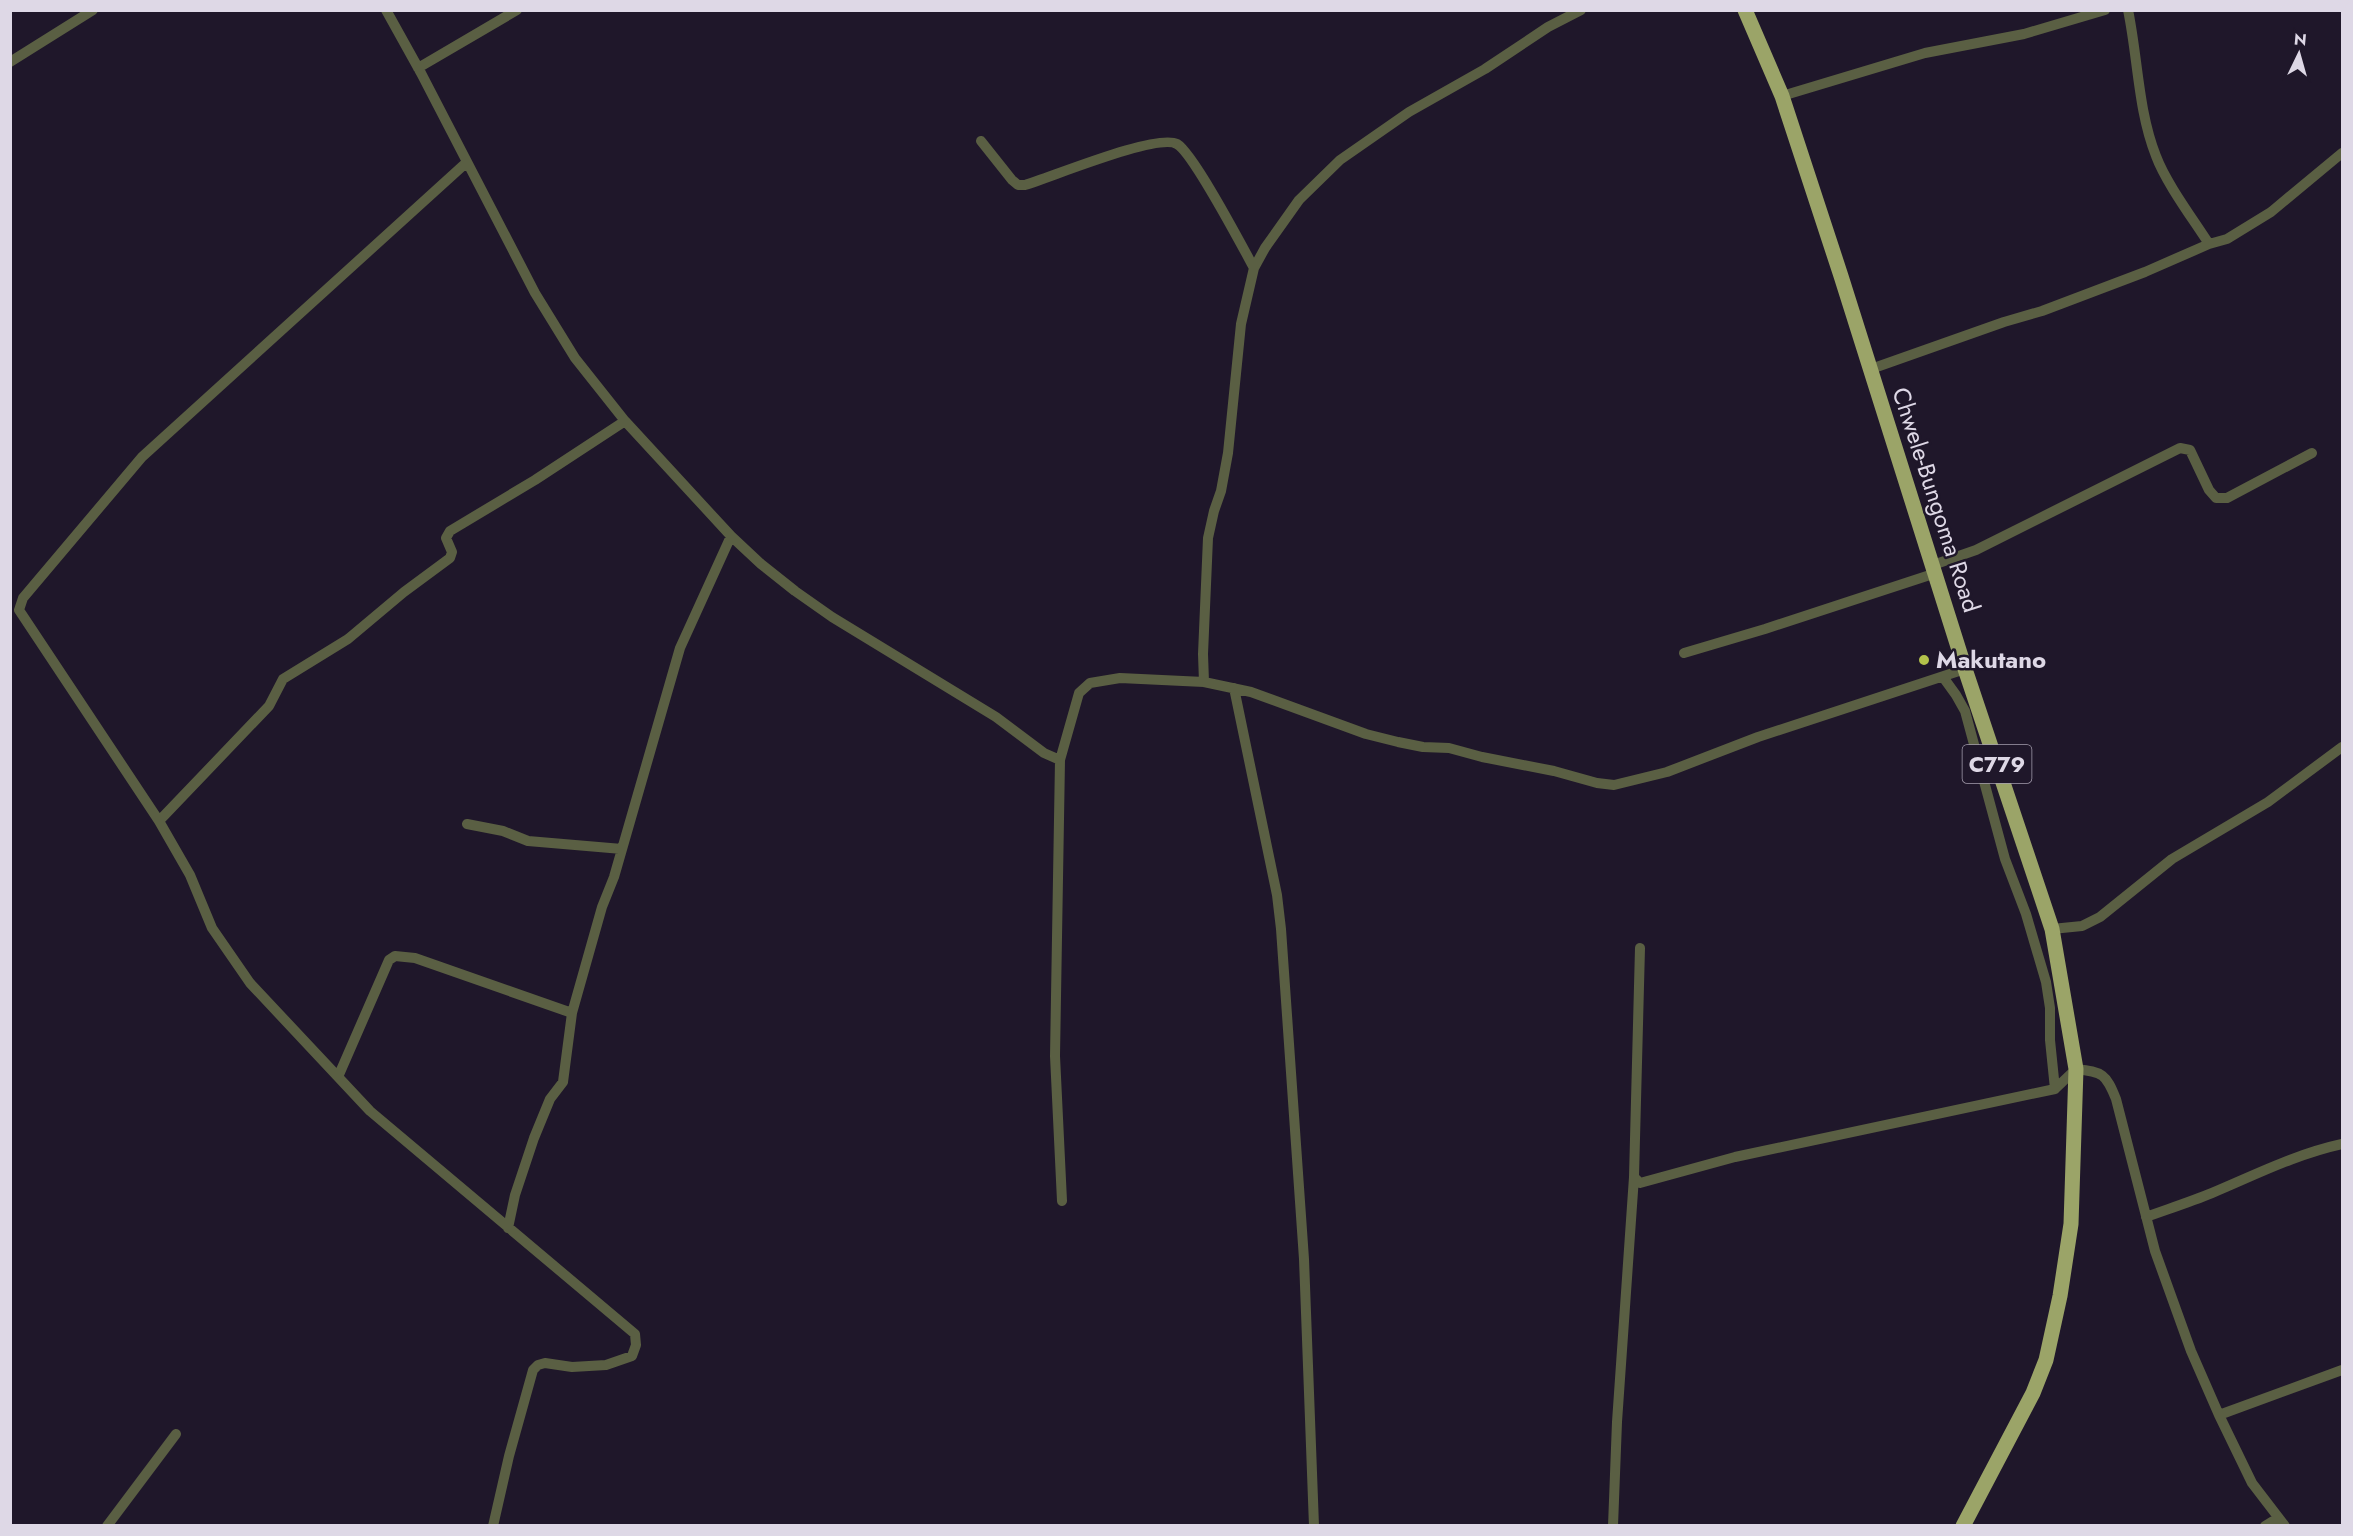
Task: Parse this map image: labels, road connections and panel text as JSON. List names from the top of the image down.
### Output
{
  "streets": {
    "main road": ["Chwele-Bungoma Road", "C779"]
  },
  "places": ["Makutano"],
  "north": "top"
}
